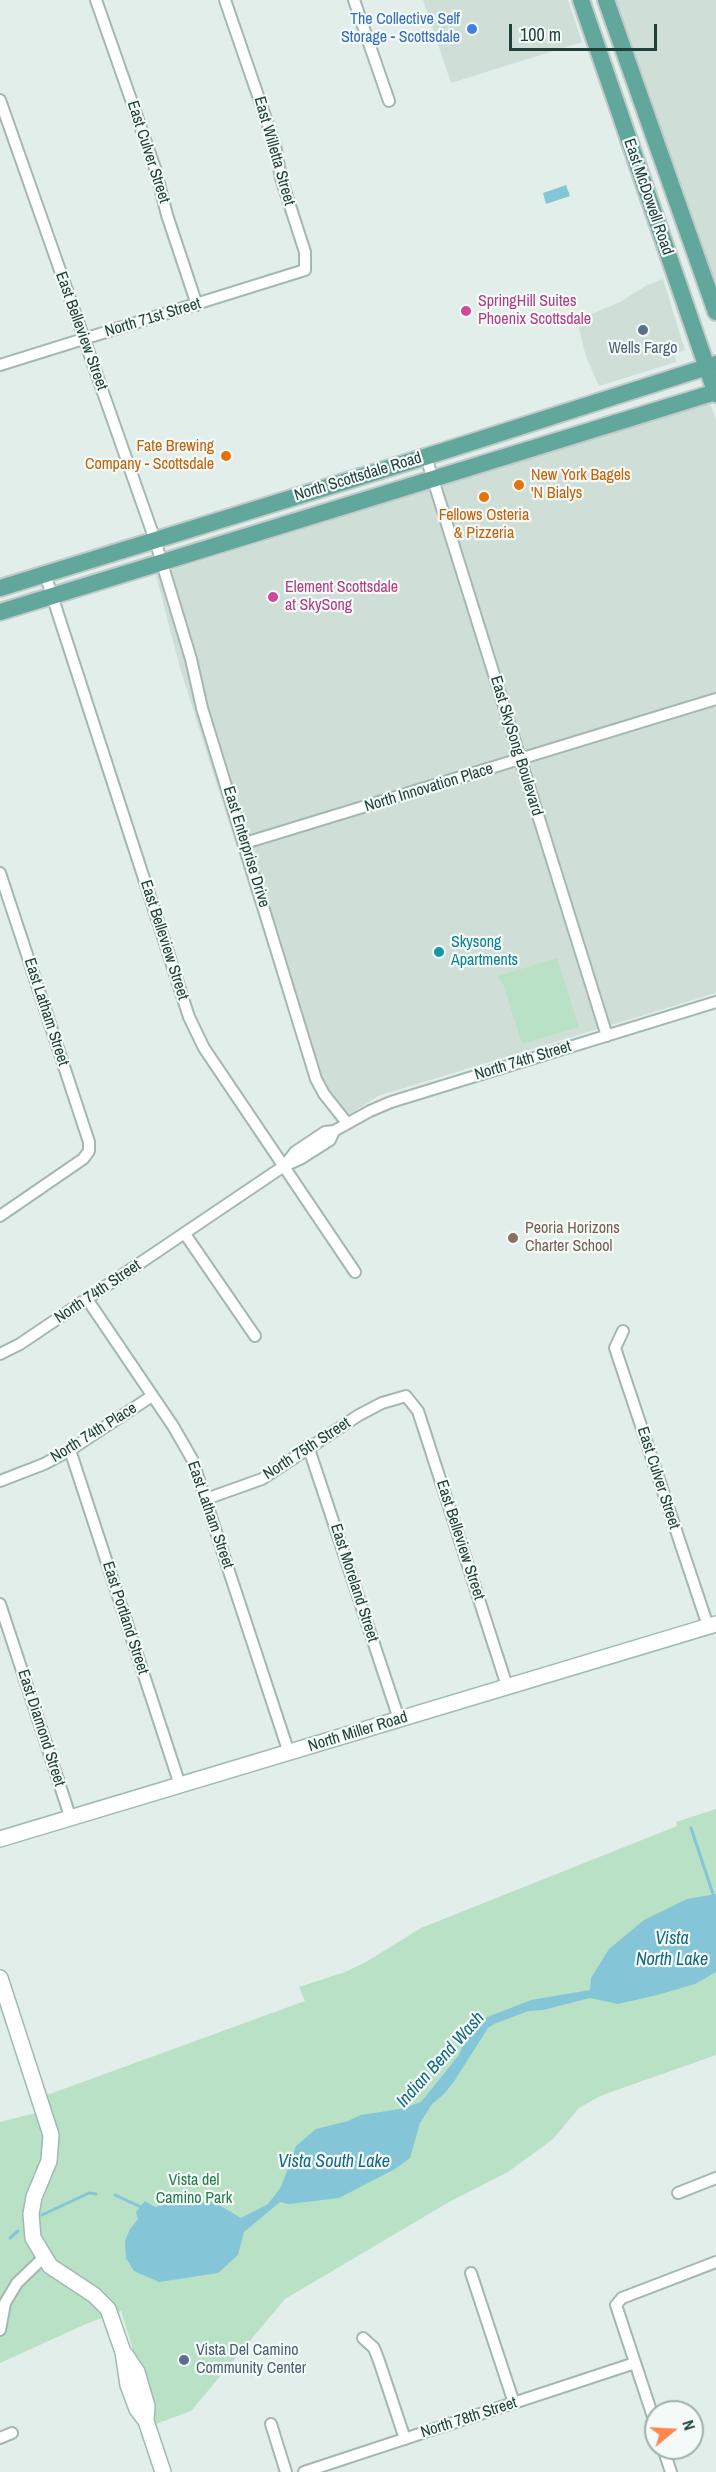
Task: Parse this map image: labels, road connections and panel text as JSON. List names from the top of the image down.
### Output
{
  "streets": {
    "main road": ["East McDowell Road", "North Scottsdale Road"],
    "street": [
      "East Willetta Street",
      "East Culver Street",
      "North 71st Street",
      "East Belleview Street",
      "East SkySong Boulevard",
      "North Innovation Place",
      "East Enterprise Drive",
      "East Latham Street",
      "North 74th Street",
      "North 74th Place",
      "North 75th Street",
      "East Moreland Street",
      "East Portland Street",
      "East Diamond Street",
      "North Miller Road",
      "North 78th Street"
    ]
  },
  "crossings": [
    ["East Willetta Street", "North 71st Street"],
    ["East Culver Street", "North 71st Street"],
    ["East Culver Street", "North Miller Road"],
    ["East McDowell Road", "North Scottsdale Road"],
    ["North 71st Street", "East Belleview Street"],
    ["East Belleview Street", "North Scottsdale Road"],
    ["East Belleview Street", "East Enterprise Drive"],
    ["East Belleview Street", "North 74th Street"],
    ["East Belleview Street", "North 75th Street"],
    ["East Belleview Street", "North Miller Road"],
    ["North Scottsdale Road", "East SkySong Boulevard"],
    ["North Scottsdale Road", "East Enterprise Drive"],
    ["East SkySong Boulevard", "North Innovation Place"],
    ["East SkySong Boulevard", "North 74th Street"],
    ["North Innovation Place", "East Enterprise Drive"],
    ["East Enterprise Drive", "North 74th Street"],
    ["East Latham Street", "North 74th Street"],
    ["East Latham Street", "North 74th Place"],
    ["East Latham Street", "North 75th Street"],
    ["East Latham Street", "North Miller Road"],
    ["North 74th Place", "East Portland Street"],
    ["North 75th Street", "East Moreland Street"],
    ["East Moreland Street", "North Miller Road"],
    ["East Portland Street", "North Miller Road"],
    ["East Diamond Street", "North Miller Road"]
  ],
  "water": ["Vista North Lake", "Indian Bend Wash", "Vista South Lake"],
  "parks": ["Vista del Camino Park"],
  "places": [
    "The Collective Self Storage - Scottsdale",
    "SpringHill Suites Phoenix Scottsdale",
    "Wells Fargo",
    "Fate Brewing Company - Scottsdale",
    "New York Bagels 'N Bialys",
    "Fellows Osteria & Pizzeria",
    "Element Scottsdale at SkySong",
    "Skysong Apartments",
    "Peoria Horizons Charter School",
    "Vista Del Camino Community Center"
  ],
  "scale_bar": "100 m",
  "north": "right"
}
